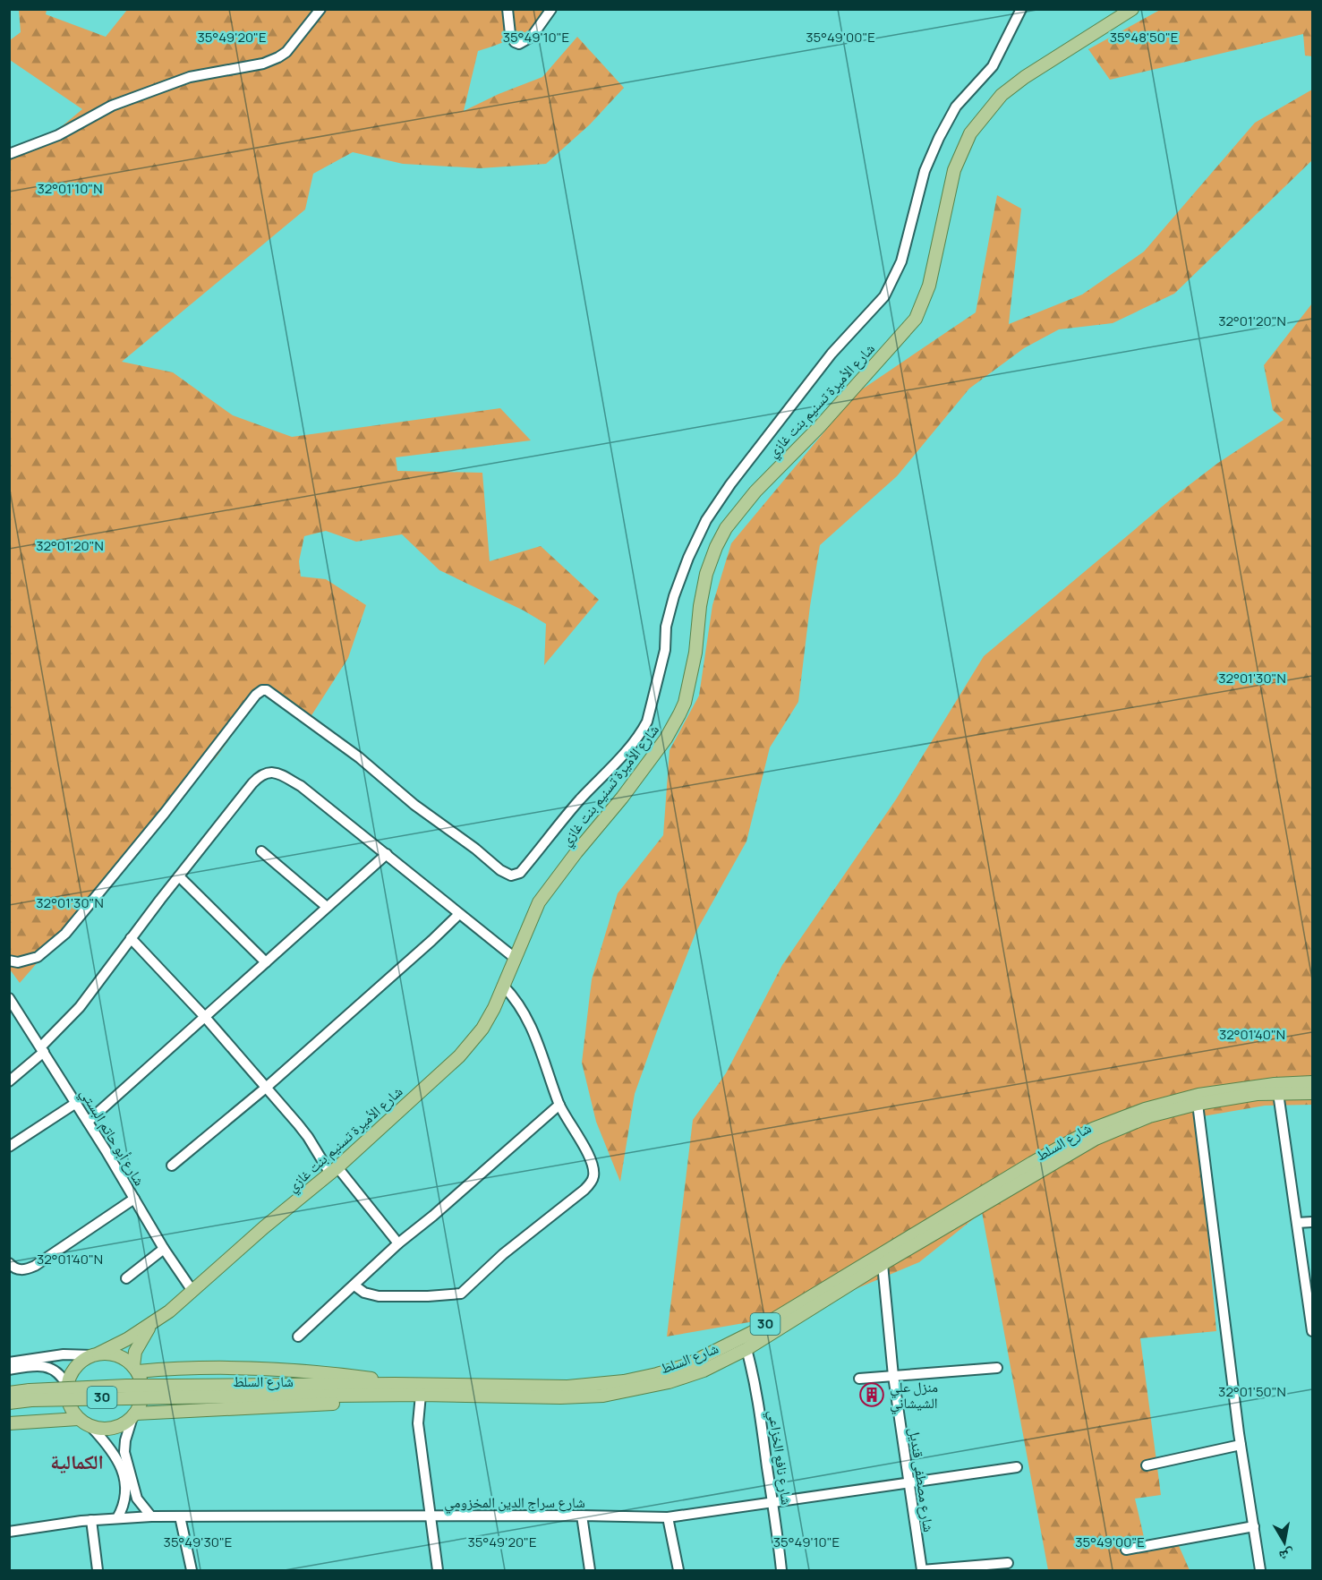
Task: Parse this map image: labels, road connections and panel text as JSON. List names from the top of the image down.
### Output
{
  "streets": {
    "main road": ["شارع الأميرة تسنيم بنت غازي", "شارع السلط", "30"],
    "street": [
      "شارع أبو حاتم البستي",
      "شارع نافع الخزاعي",
      "شارع مصطفى قنديل",
      "شارع سراج الدين المخزومي"
    ]
  },
  "crossings": [
    ["شارع الأميرة تسنيم بنت غازي", "شارع أبو حاتم البستي"],
    ["شارع السلط", "شارع نافع الخزاعي"],
    ["شارع السلط", "شارع مصطفى قنديل"],
    ["شارع نافع الخزاعي", "شارع سراج الدين المخزومي"],
    ["شارع مصطفى قنديل", "شارع سراج الدين المخزومي"]
  ],
  "districts": ["الكمالية"],
  "places": {
    "building": ["منزل علي الشيشاني"]
  },
  "north": "bottom",
  "coordinates": [
    "35°48'50\"E",
    "35°49'20\"E",
    "35°49'10\"E",
    "35°49'00\"E",
    "32°01'10\"N",
    "32°01'20\"N",
    "32°01'30\"N",
    "32°01'40\"N",
    "32°01'50\"N",
    "35°49'30\"E"
  ]
}
